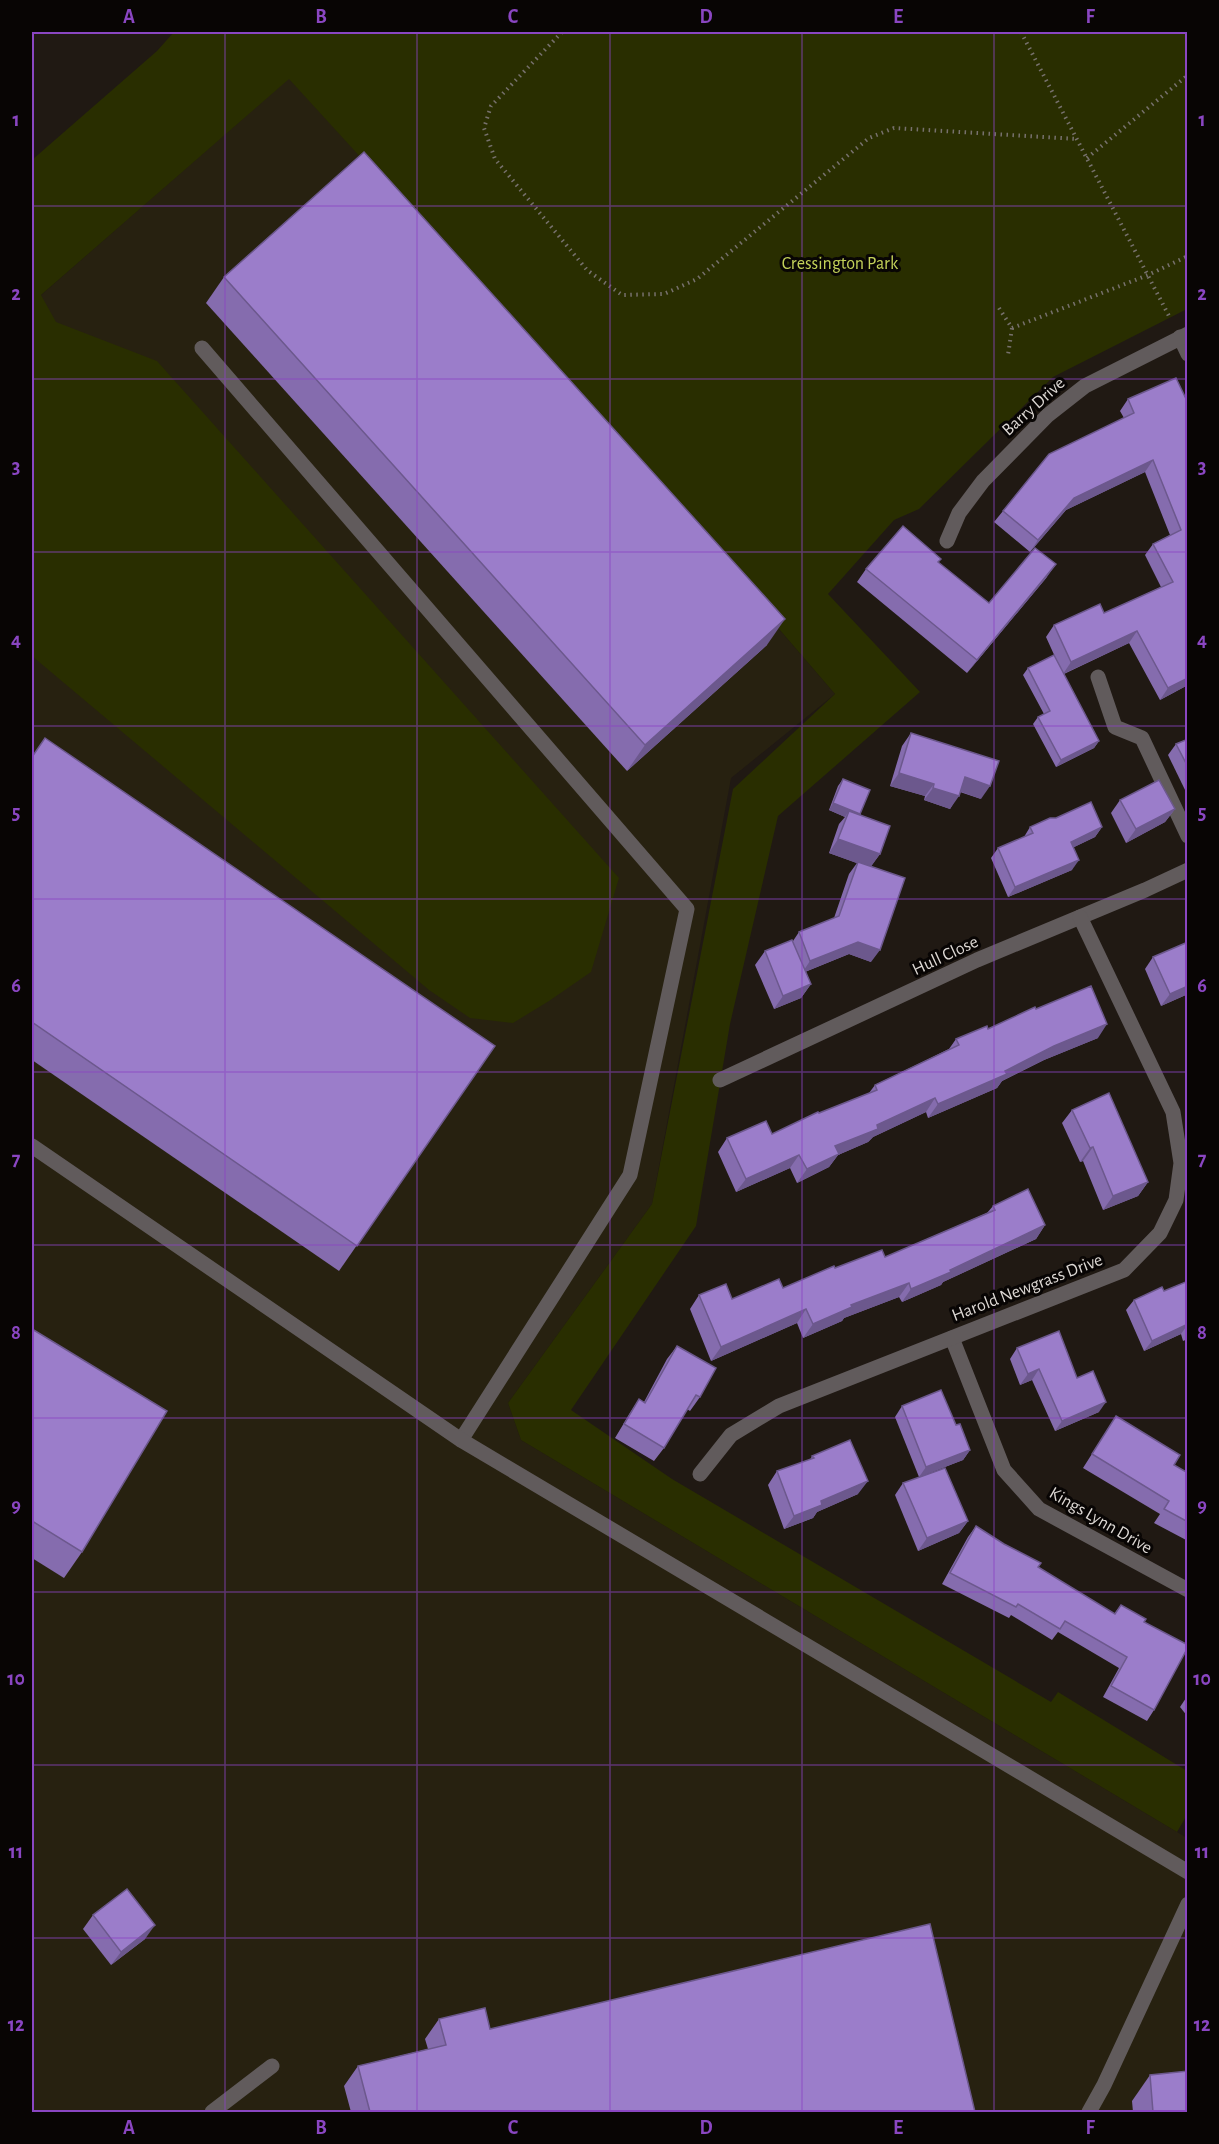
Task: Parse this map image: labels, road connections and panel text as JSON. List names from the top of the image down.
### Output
{
  "streets": {
    "street": [
      "Barry Drive",
      "Hull Close",
      "Harold Newgrass Drive",
      "Kings Lynn Drive"
    ]
  },
  "crossings": [
    ["Hull Close", "Harold Newgrass Drive"],
    ["Harold Newgrass Drive", "Kings Lynn Drive"]
  ],
  "parks": ["Cressington Park"],
  "grid": {
    "columns": [
      "A",
      "B",
      "C",
      "D",
      "E",
      "F"
    ],
    "rows": [
      "1",
      "2",
      "3",
      "4",
      "5",
      "6",
      "7",
      "8",
      "9",
      "10",
      "11",
      "12"
    ]
  }
}
